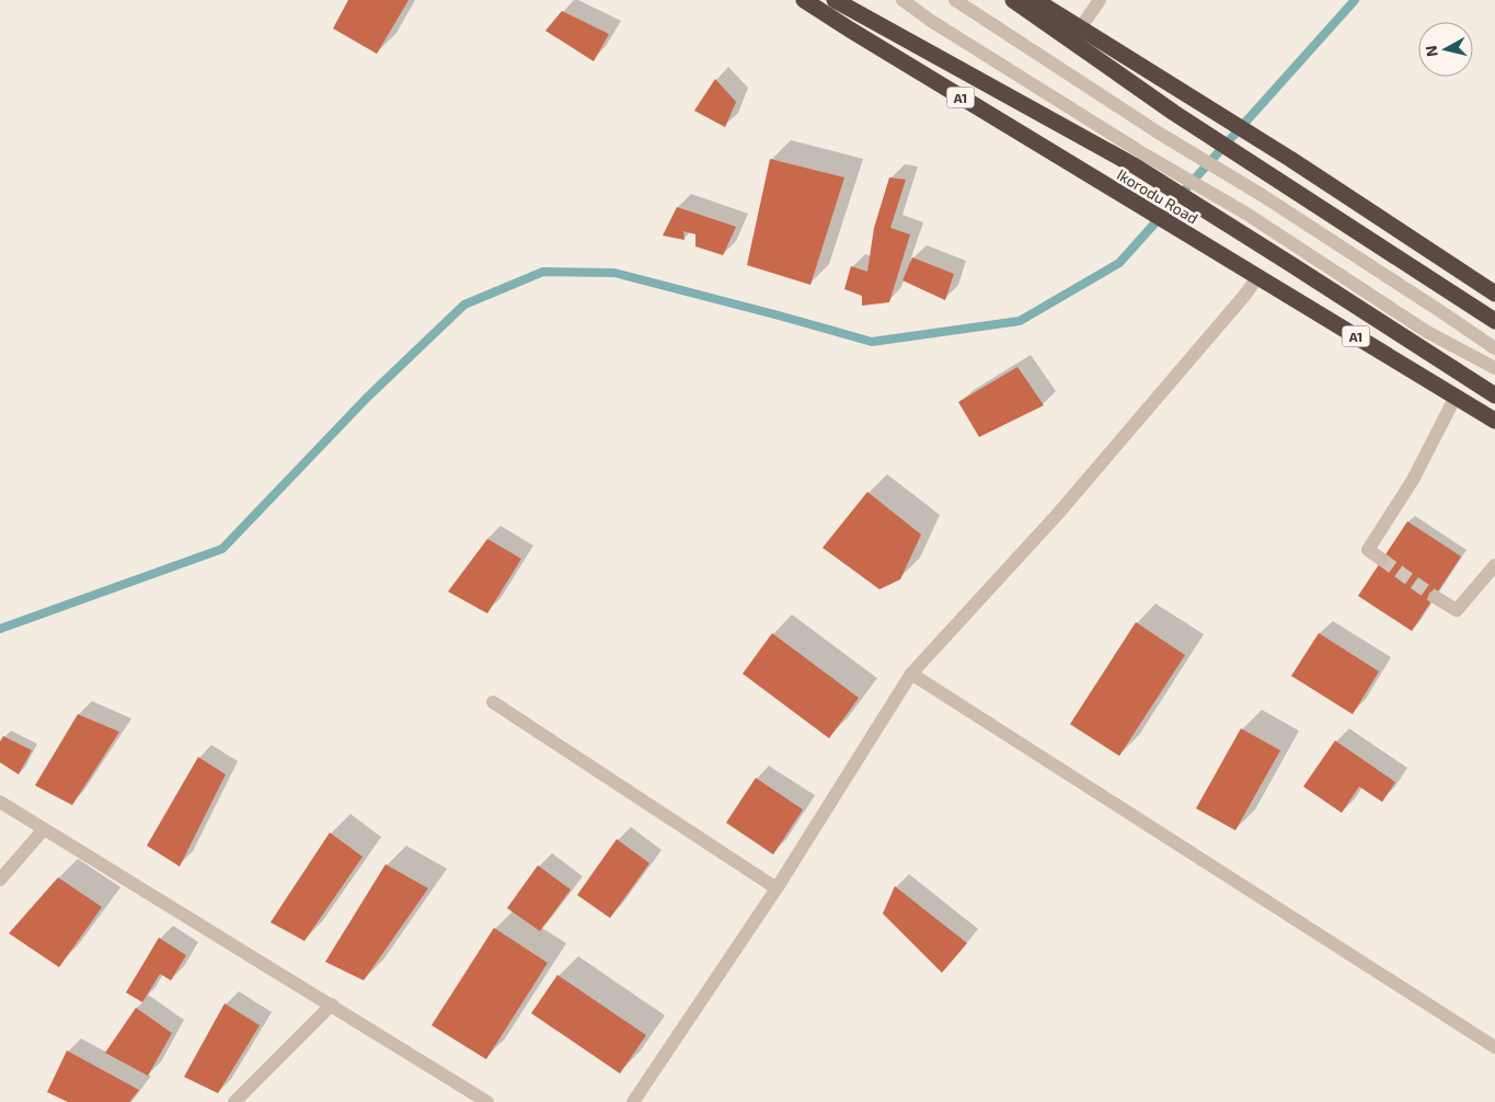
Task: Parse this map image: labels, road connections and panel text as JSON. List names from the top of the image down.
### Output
{
  "streets": {
    "highway": ["A1", "Ikorodu Road"]
  },
  "north": "left"
}
